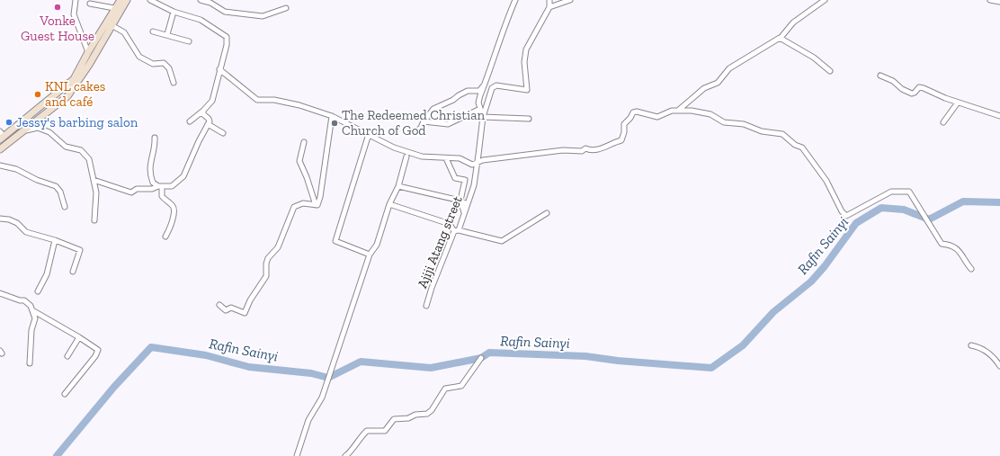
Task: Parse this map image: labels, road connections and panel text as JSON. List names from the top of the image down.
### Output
{
  "streets": {
    "street": ["Ajiji Atang street"]
  },
  "water": ["Rafin Sainyi"],
  "places": [
    "Vonke Guest House",
    "KNL cakes and café",
    "Jessy's barbing salon",
    "The Redeemed Christian Church of God"
  ]
}
